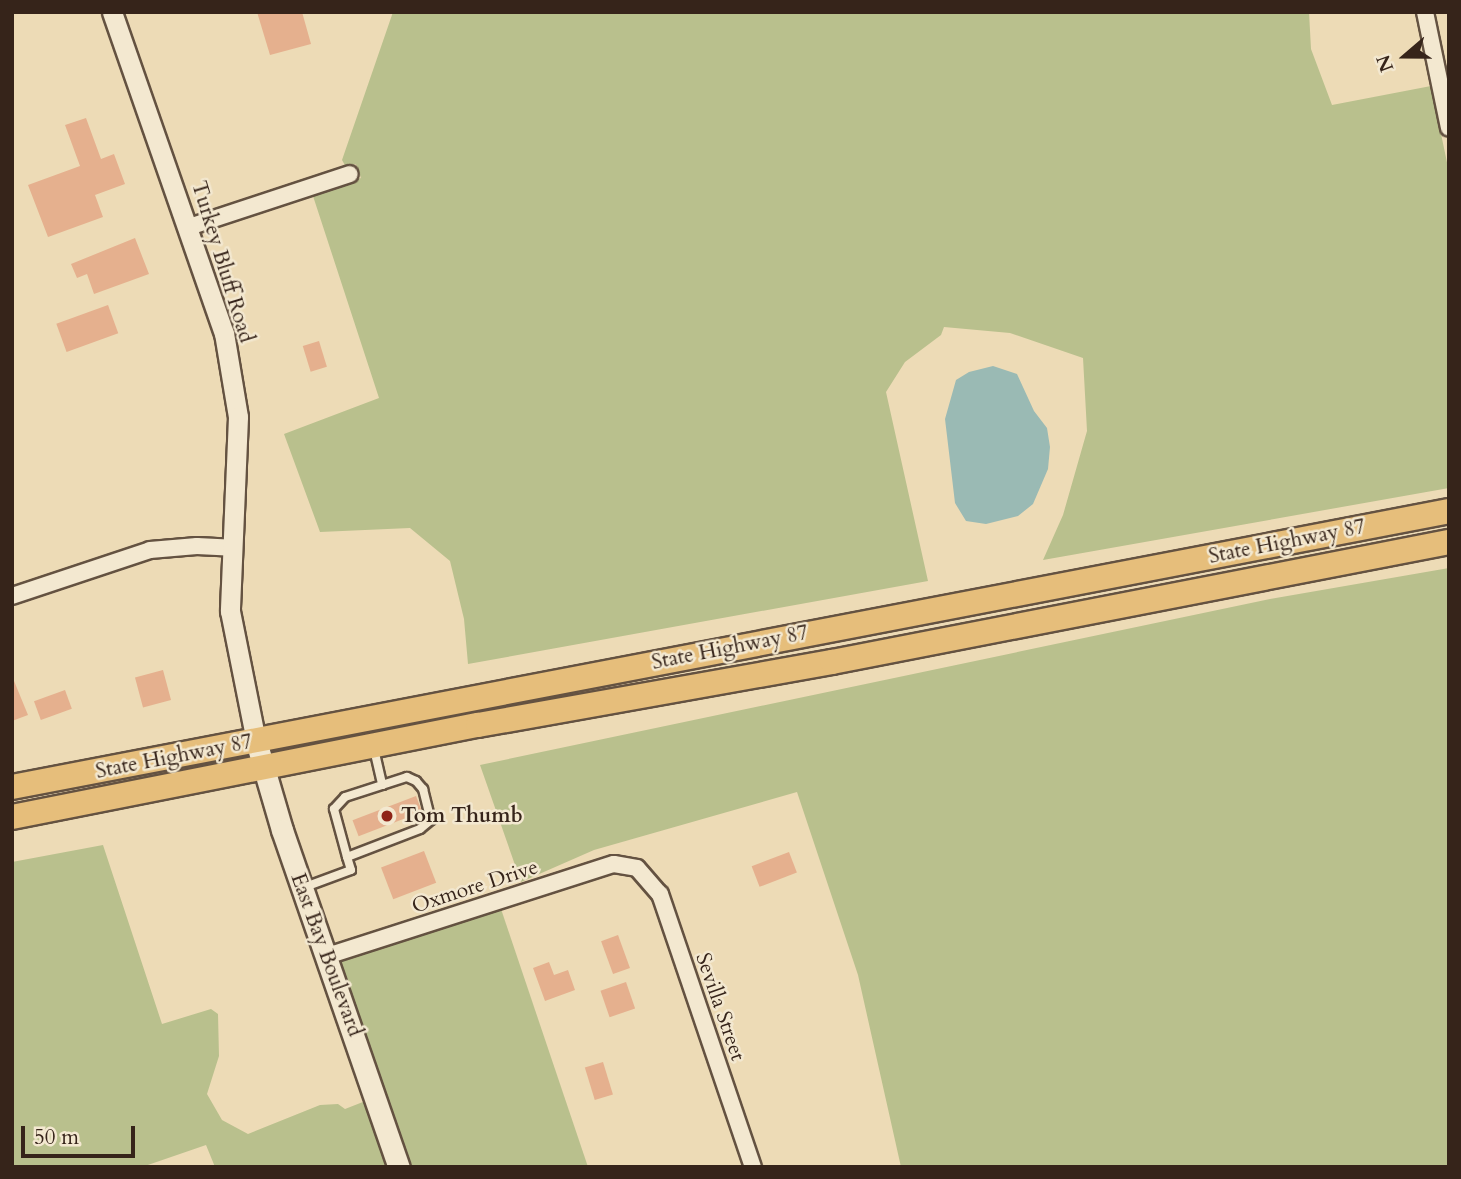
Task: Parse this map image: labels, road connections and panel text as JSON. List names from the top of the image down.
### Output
{
  "streets": {
    "highway": ["State Highway 87"],
    "main road": ["East Bay Boulevard"],
    "street": ["Turkey Bluff Road", "Oxmore Drive", "Sevilla Street"]
  },
  "crossings": [
    ["Turkey Bluff Road", "State Highway 87"],
    ["Turkey Bluff Road", "East Bay Boulevard"],
    ["State Highway 87", "East Bay Boulevard"],
    ["Oxmore Drive", "East Bay Boulevard"],
    ["Oxmore Drive", "Sevilla Street"]
  ],
  "places": ["Tom Thumb"],
  "scale_bar": "50 m",
  "north": "left"
}
